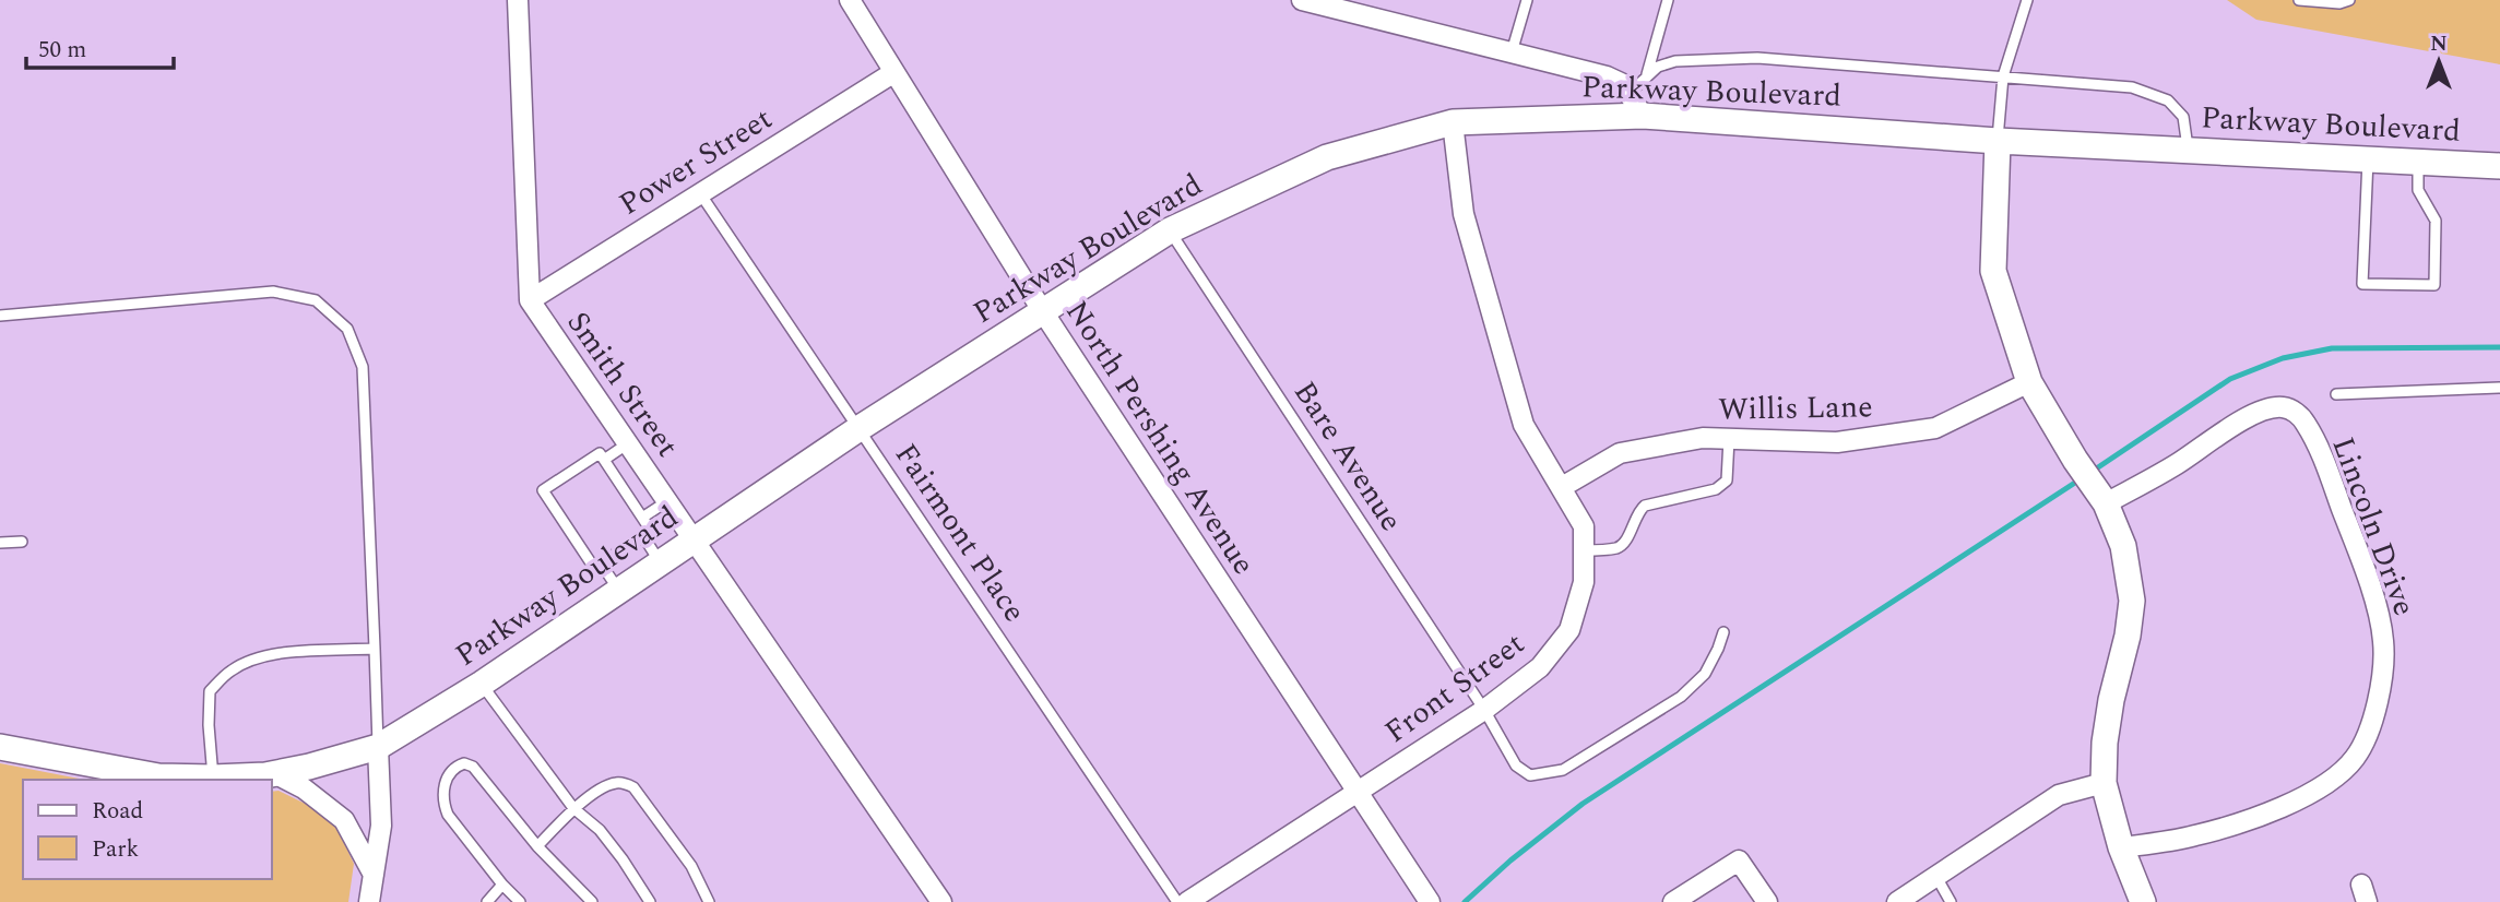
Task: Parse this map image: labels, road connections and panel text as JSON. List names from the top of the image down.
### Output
{
  "streets": {
    "street": [
      "Parkway Boulevard",
      "Power Street",
      "Smith Street",
      "Willis Lane",
      "North Pershing Avenue",
      "Lincoln Drive",
      "Front Street"
    ],
    "lane": ["Bare Avenue", "Fairmont Place"]
  },
  "crossings": [
    ["Parkway Boulevard", "Smith Street"],
    ["Parkway Boulevard", "North Pershing Avenue"],
    ["Parkway Boulevard", "Bare Avenue"],
    ["Parkway Boulevard", "Fairmont Place"],
    ["Parkway Boulevard", "Front Street"],
    ["Power Street", "Smith Street"],
    ["Power Street", "North Pershing Avenue"],
    ["Power Street", "Fairmont Place"],
    ["Willis Lane", "Front Street"],
    ["North Pershing Avenue", "Front Street"],
    ["Bare Avenue", "Front Street"]
  ],
  "legend": ["Road", "Park"],
  "scale_bar": "50 m",
  "north": "top"
}
